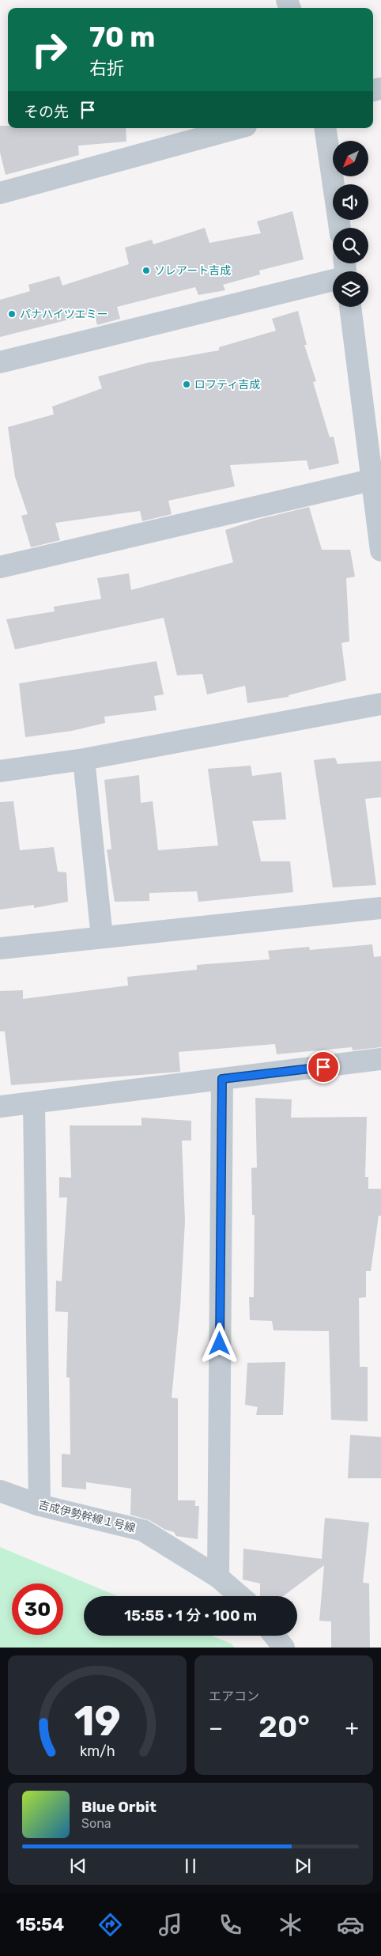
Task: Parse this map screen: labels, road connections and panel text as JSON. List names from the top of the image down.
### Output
{
  "streets": {
    "street": ["吉成伊勢幹線１号線"]
  },
  "places": ["ソレアート吉成", "パナハイツエミー", "ロフティ吉成"],
  "north": "bottom left",
  "page": {
    "turn": ["70 m", "右折"],
    "then": "その先",
    "limit": "30",
    "trip": "15:55 · 1 分 · 100 m",
    "tile": "エアコン",
    "heat": ["−", "20°", "+"],
    "song": ["Blue Orbit", "Sona"],
    "tabs": "15:54",
    "gauge": ["19", "km/h"]
  }
}
